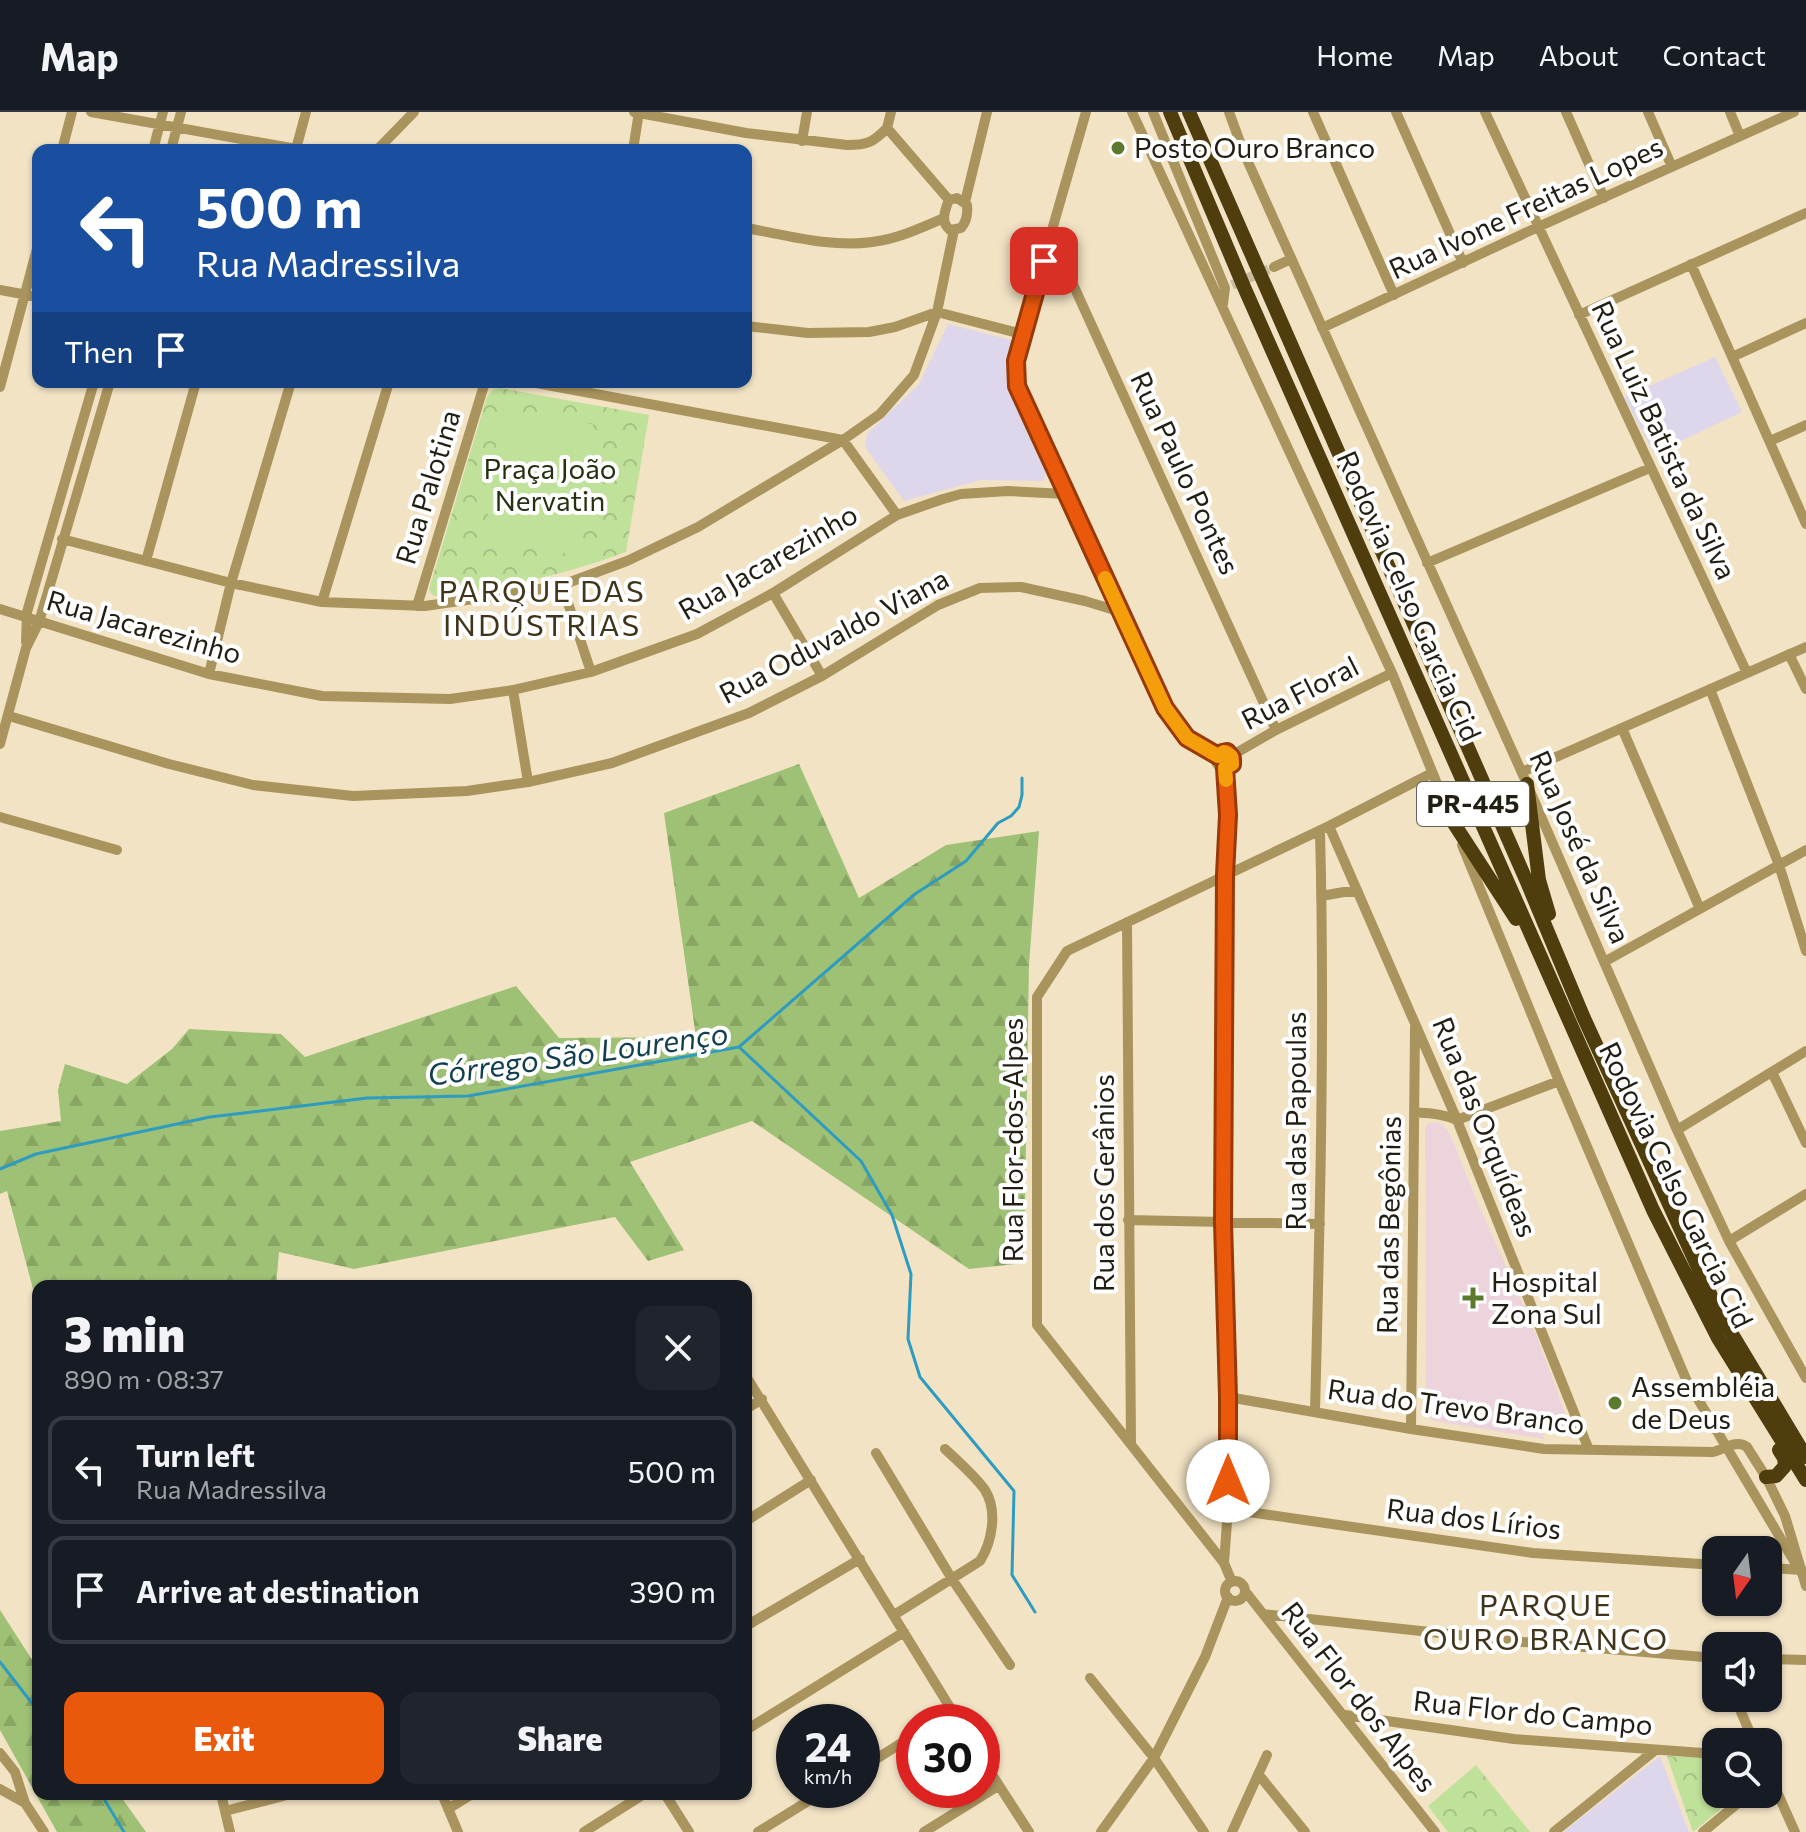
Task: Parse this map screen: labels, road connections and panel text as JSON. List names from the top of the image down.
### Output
{
  "streets": {
    "highway": ["Rodovia Celso Garcia Cid", "PR-445"],
    "street": [
      "Rua Ivone Freitas Lopes",
      "Rua Luiz Batista da Silva",
      "Rua Paulo Pontes",
      "Rua Palotina",
      "Rua Jacarezinho",
      "Rua Oduvaldo Viana",
      "Rua Floral",
      "Rua José da Silva",
      "Rua das Papoulas",
      "Rua das Orquídeas",
      "Rua Flor-dos-Alpes",
      "Rua dos Gerânios",
      "Rua das Begônias",
      "Rua do Trevo Branco",
      "Rua dos Lírios",
      "Rua Flor dos Alpes",
      "Rua Flor do Campo"
    ]
  },
  "crossings": [
    ["Rua Ivone Freitas Lopes", "Rua Luiz Batista da Silva"],
    ["Rua Ivone Freitas Lopes", "Rua José da Silva"],
    ["Rua Paulo Pontes", "Rua Floral"],
    ["Rua das Papoulas", "Rua das Orquídeas"],
    ["Rua das Papoulas", "Rua Flor-dos-Alpes"],
    ["Rua das Papoulas", "Rua do Trevo Branco"],
    ["Rua das Orquídeas", "Rua Flor-dos-Alpes"],
    ["Rua das Orquídeas", "Rua das Begônias"],
    ["Rua das Orquídeas", "Rua do Trevo Branco"],
    ["Rua Flor-dos-Alpes", "Rua dos Gerânios"],
    ["Rua Flor-dos-Alpes", "Rua Flor dos Alpes"],
    ["Rua das Begônias", "Rua do Trevo Branco"],
    ["Rua Flor dos Alpes", "Rua Flor do Campo"]
  ],
  "districts": ["PARQUE DAS INDÚSTRIAS", "PARQUE OURO BRANCO"],
  "water": ["Córrego São Lourenço"],
  "parks": ["Praça João Nervatin"],
  "places": {
    "other": ["Posto Ouro Branco", "Assembléia de Deus"],
    "health": ["Hospital Zona Sul"]
  },
  "north": "bottom",
  "page": {
    "header": "Map",
    "nav": [
      "Home",
      "Map",
      "About",
      "Contact"
    ],
    "turn": ["500 m", "Rua Madressilva"],
    "then": "Then",
    "heading": ["3 min", "890 m · 08:37"],
    "list": [
      {
        "name": "Turn left",
        "note": "Rua Madressilva",
        "value": "500 m"
      },
      {
        "name": "Arrive at destination",
        "value": "390 m"
      }
    ],
    "buttons": ["Exit", "Share"],
    "speed": "24 km/h",
    "limit": "30"
  }
}
